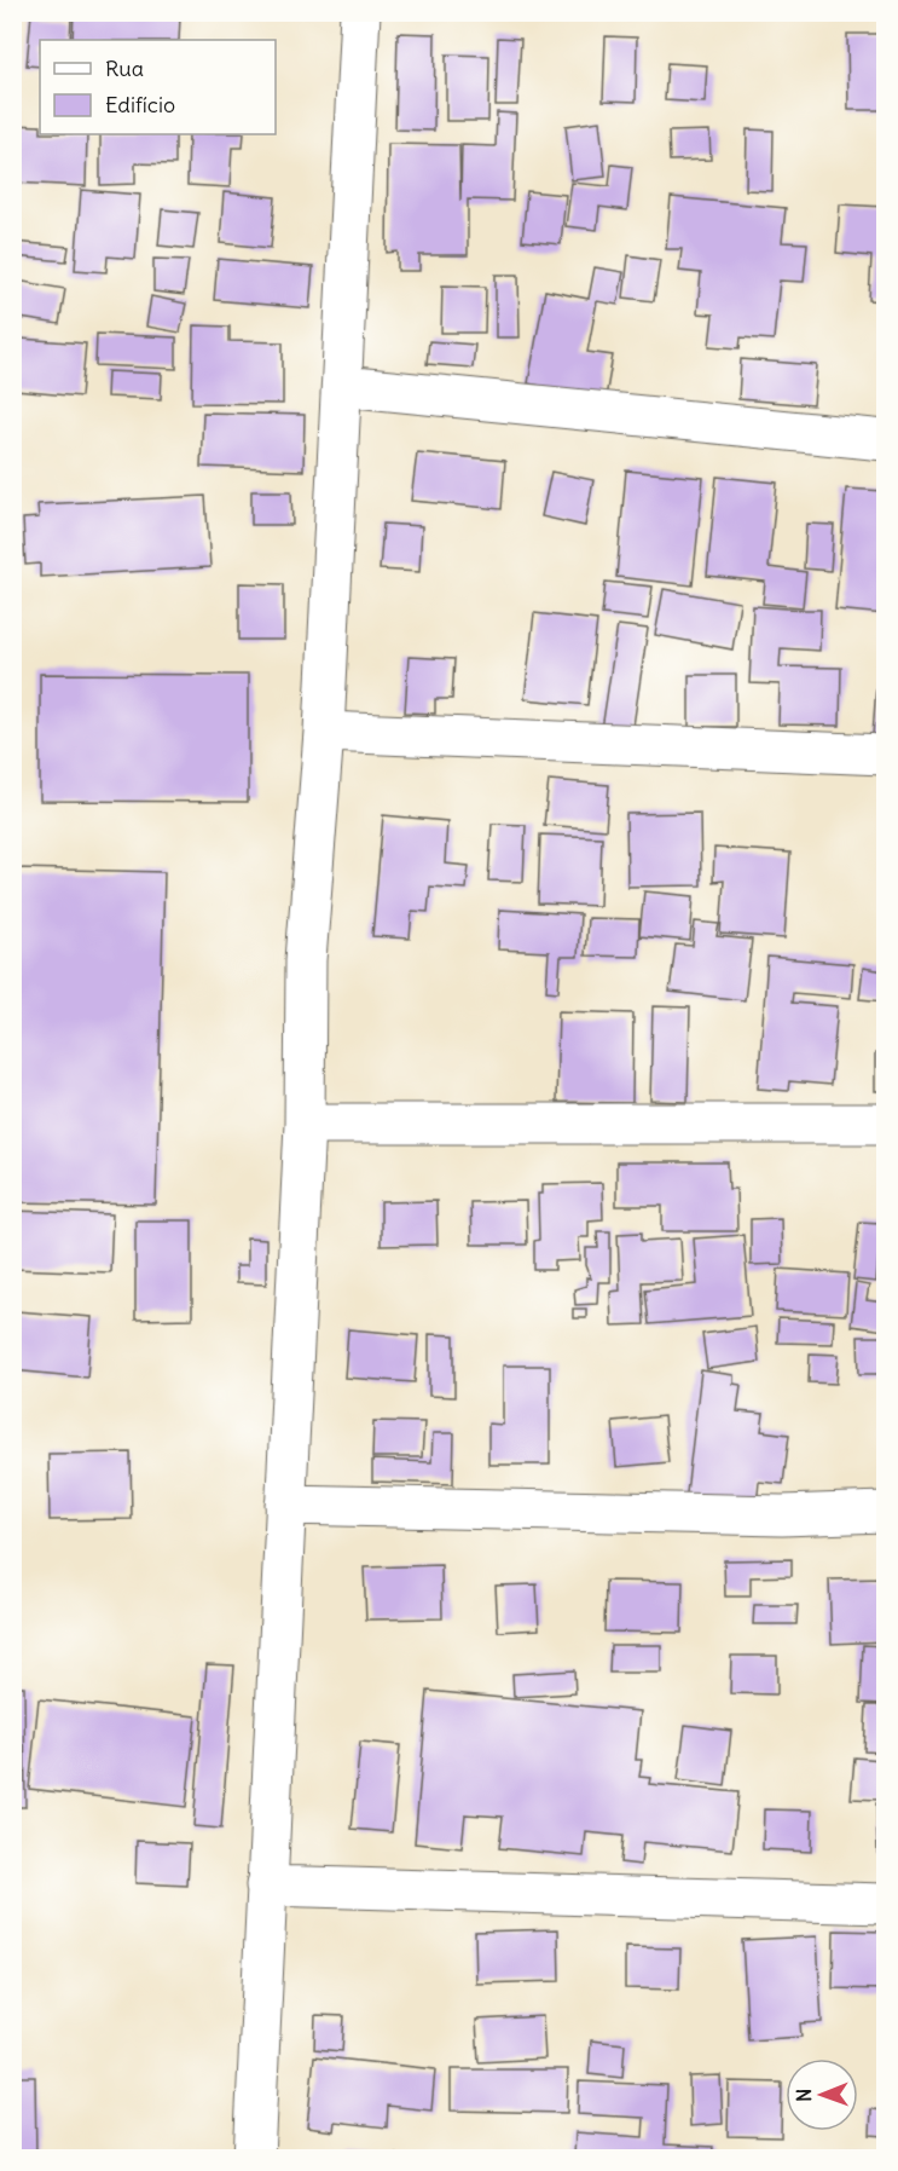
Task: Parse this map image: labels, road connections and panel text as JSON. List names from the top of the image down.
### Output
{
  "legend": ["Rua", "Edifício"],
  "north": "left"
}
